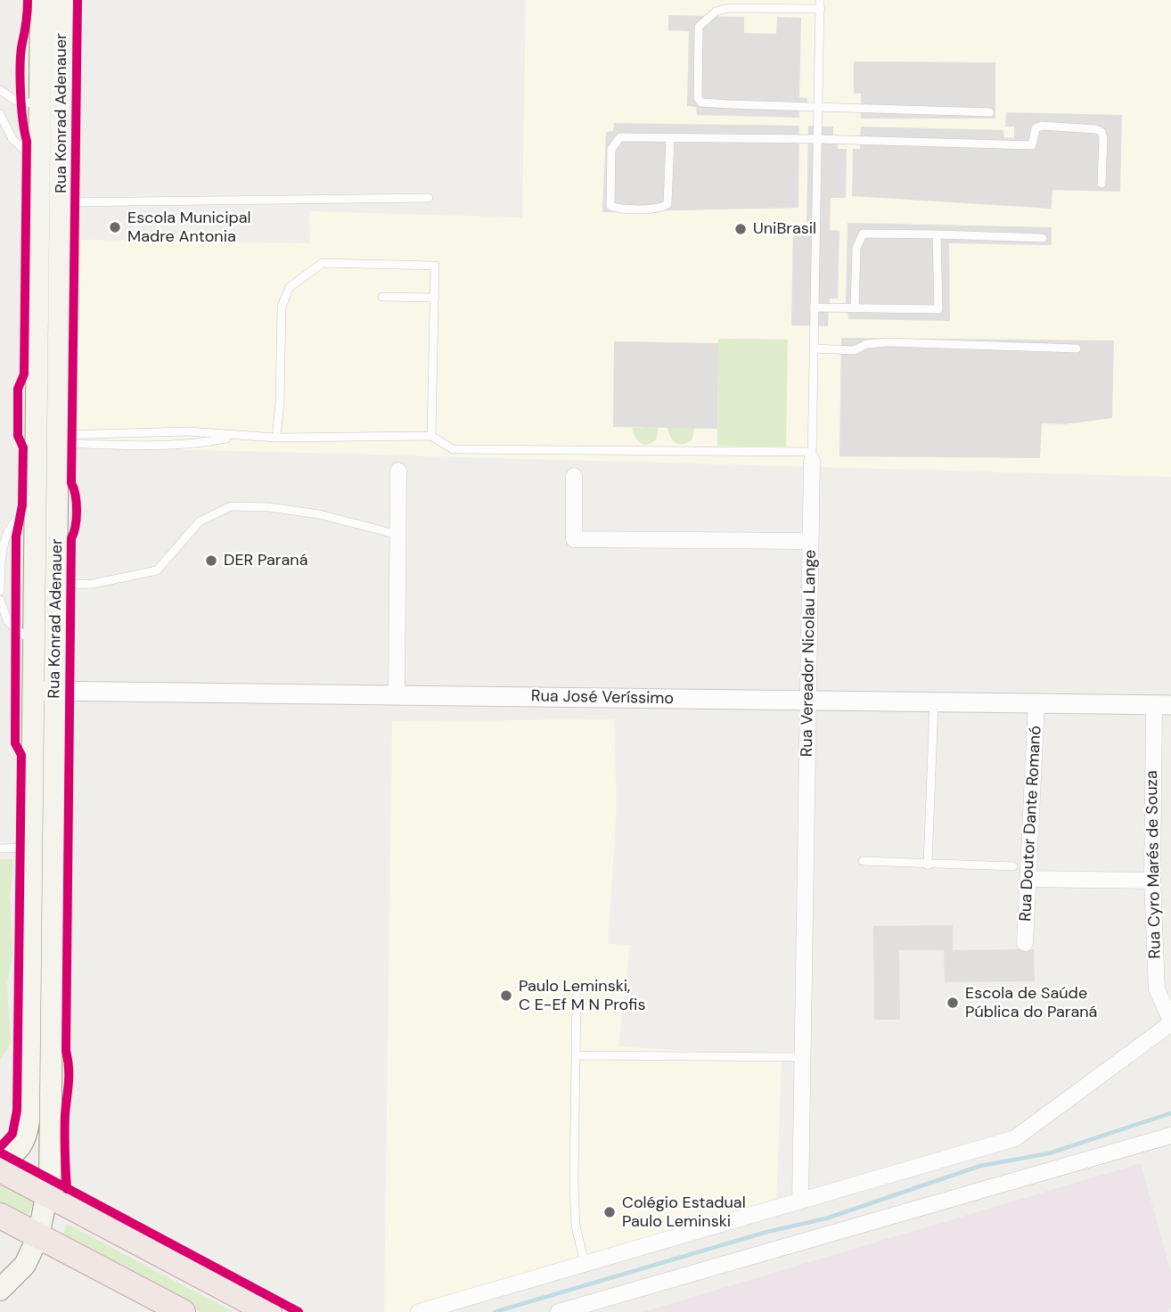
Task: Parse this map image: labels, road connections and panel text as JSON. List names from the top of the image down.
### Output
{
  "streets": {
    "main road": ["Rua Konrad Adenauer"],
    "street": [
      "Rua Vereador Nicolau Lange",
      "Rua José Veríssimo",
      "Rua Doutor Dante Romanó",
      "Rua Cyro Marés de Souza"
    ]
  },
  "crossings": [
    ["Rua Konrad Adenauer", "Rua José Veríssimo"],
    ["Rua Vereador Nicolau Lange", "Rua José Veríssimo"],
    ["Rua José Veríssimo", "Rua Doutor Dante Romanó"],
    ["Rua José Veríssimo", "Rua Cyro Marés de Souza"]
  ],
  "places": [
    "Escola Municipal Madre Antonia",
    "UniBrasil",
    "DER Paraná",
    "Paulo Leminski, C E-Ef M N Profis",
    "Escola de Saúde Pública do Paraná",
    "Colégio Estadual Paulo Leminski"
  ]
}
